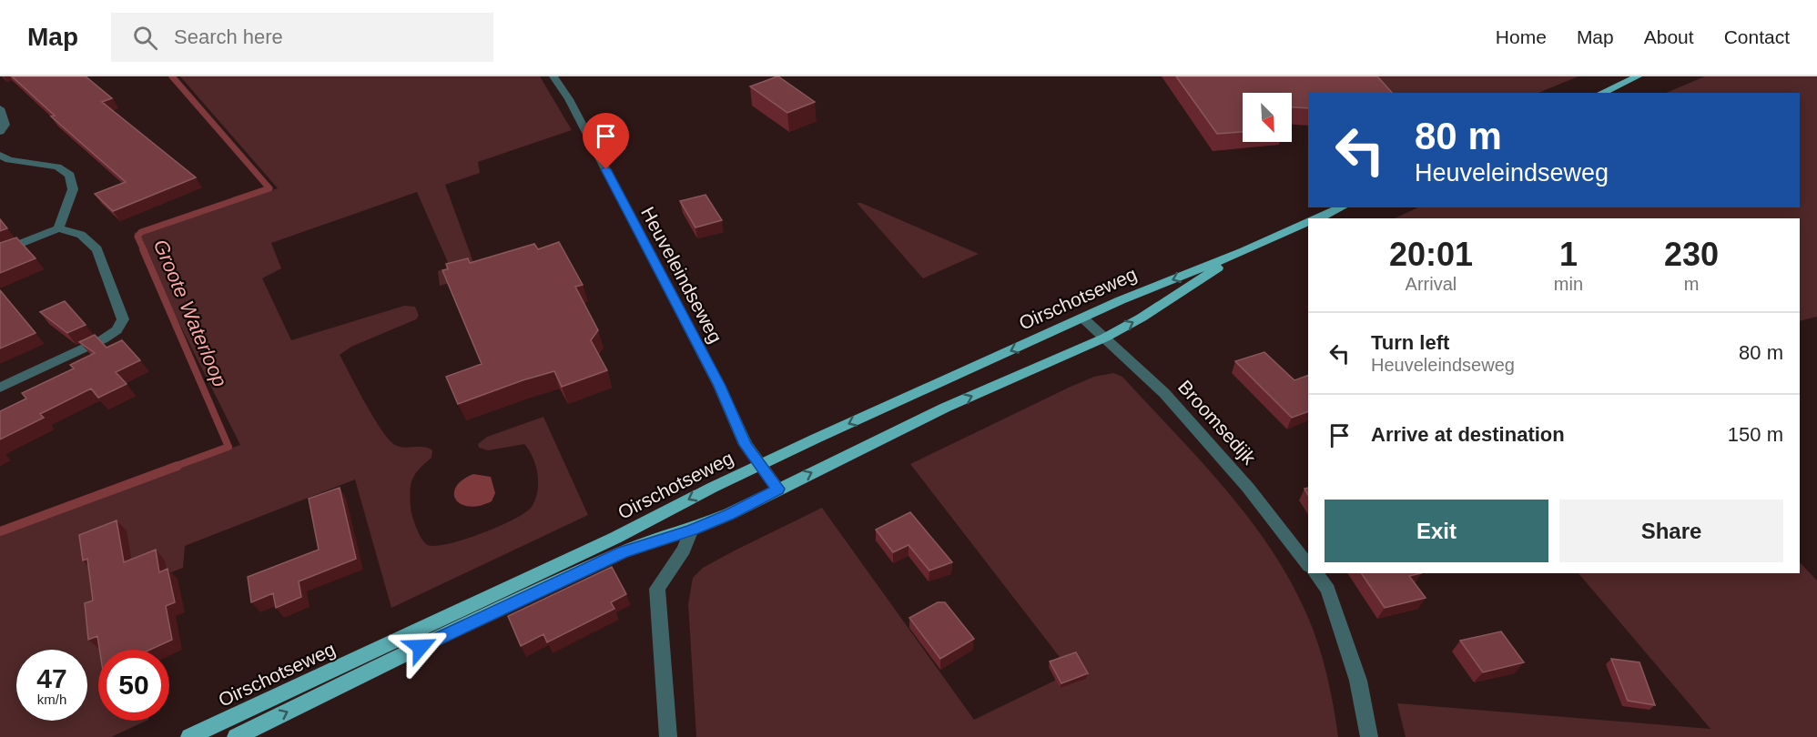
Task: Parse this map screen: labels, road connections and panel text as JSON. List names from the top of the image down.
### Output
{
  "streets": {
    "main road": ["Oirschotseweg"],
    "street": ["Heuveleindseweg", "Broomsedijk"]
  },
  "crossings": [
    ["Heuveleindseweg", "Oirschotseweg"],
    ["Oirschotseweg", "Broomsedijk"]
  ],
  "water": ["Groote Waterloop"],
  "north": "bottom right",
  "page": {
    "header": "Map",
    "search": "Search here",
    "nav": [
      "Home",
      "Map",
      "About",
      "Contact"
    ],
    "turn": ["80 m", "Heuveleindseweg"],
    "eta": [
      "20:01",
      "Arrival",
      "1",
      "min",
      "230",
      "m"
    ],
    "list": [
      {
        "name": "Turn left",
        "note": "Heuveleindseweg",
        "value": "80 m"
      },
      {
        "name": "Arrive at destination",
        "value": "150 m"
      }
    ],
    "buttons": ["Exit", "Share"],
    "speed": "47 km/h",
    "limit": "50"
  }
}
